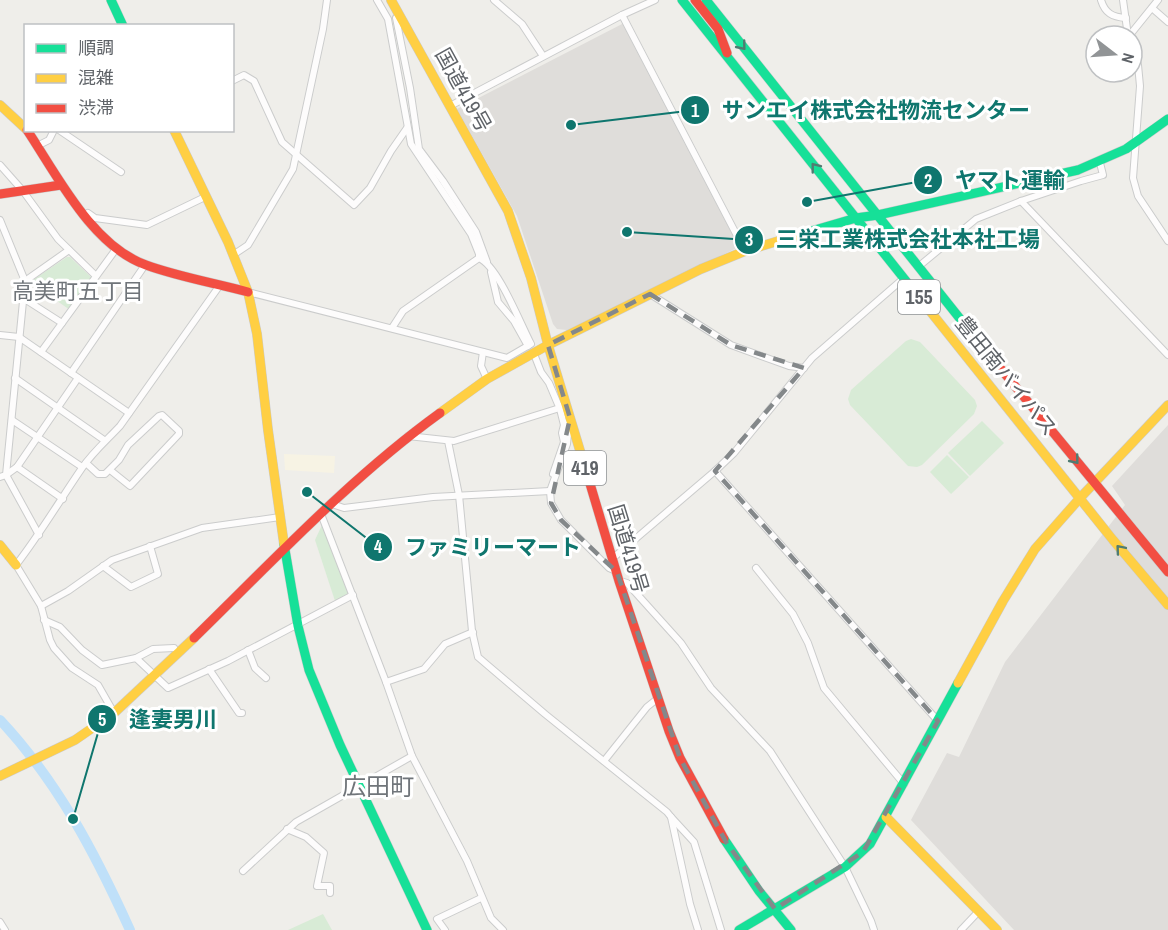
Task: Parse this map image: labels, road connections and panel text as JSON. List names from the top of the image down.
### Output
{
  "streets": {
    "main road": [
      "国道419号",
      "155",
      "豊田南バイパス",
      "419"
    ]
  },
  "districts": ["高美町五丁目", "広田町"],
  "places": [
    "サンエイ株式会社物流センター",
    "ヤマト運輸",
    "三栄工業株式会社本社工場",
    "ファミリーマート",
    "逢妻男川"
  ],
  "legend": ["順調", "混雑", "渋滞"],
  "north": "right"
}
